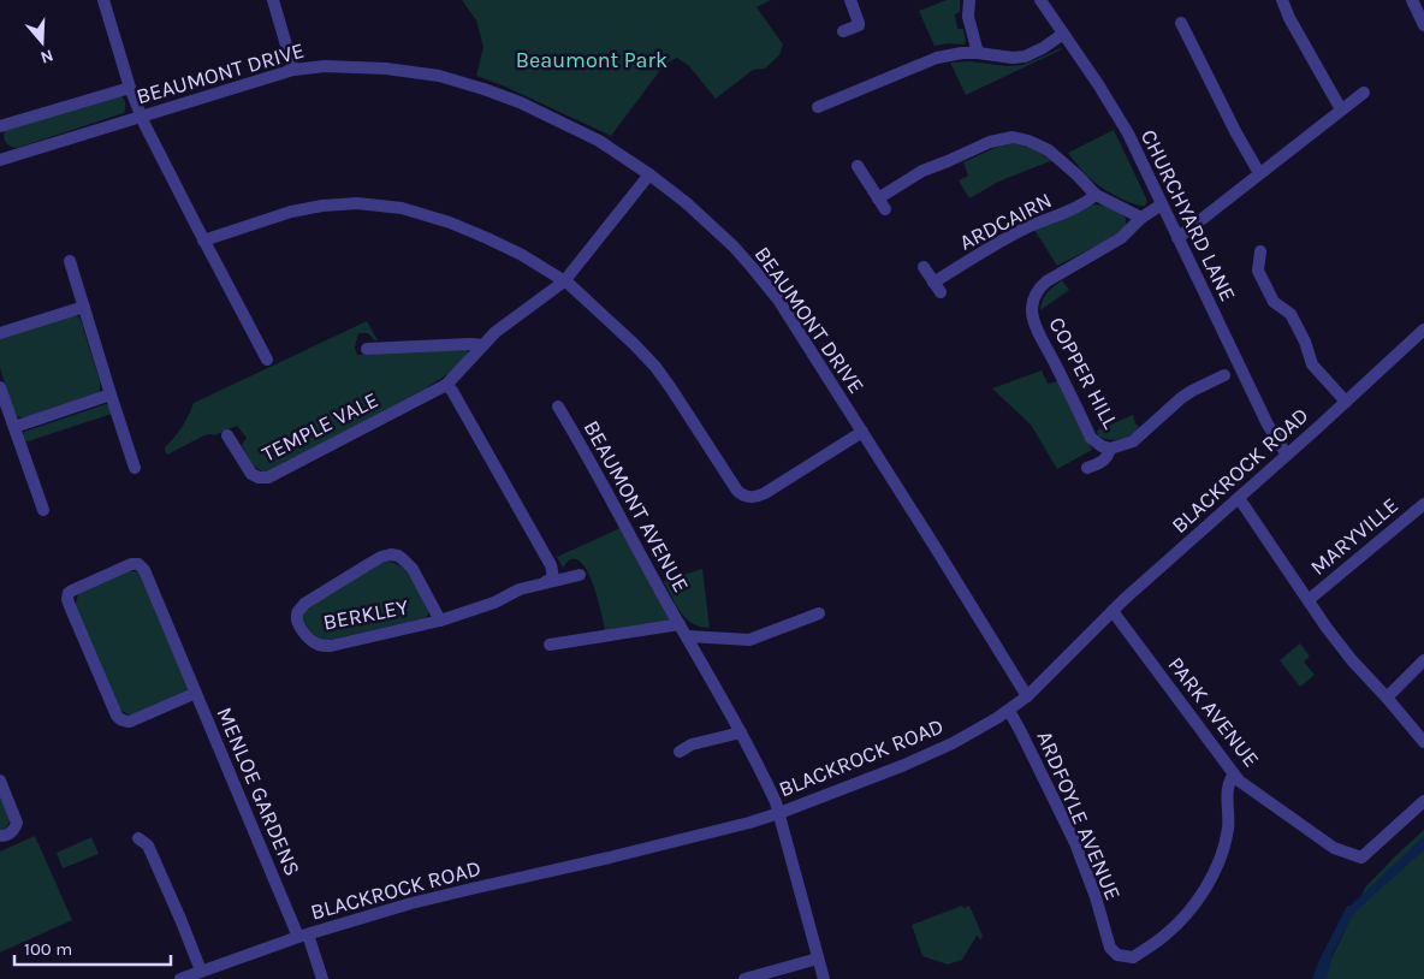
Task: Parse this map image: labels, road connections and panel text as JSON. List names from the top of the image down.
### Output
{
  "streets": {
    "street": [
      "BEAUMONT DRIVE",
      "CHURCHYARD LANE",
      "ARDCAIRN",
      "COPPER HILL",
      "TEMPLE VALE",
      "BLACKROCK ROAD",
      "BEAUMONT AVENUE",
      "MARYVILLE",
      "BERKLEY",
      "PARK AVENUE",
      "MENLOE GARDENS",
      "ARDFOYLE AVENUE"
    ]
  },
  "crossings": [
    ["BEAUMONT DRIVE", "TEMPLE VALE"],
    ["BEAUMONT DRIVE", "BLACKROCK ROAD"],
    ["CHURCHYARD LANE", "COPPER HILL"],
    ["CHURCHYARD LANE", "BLACKROCK ROAD"],
    ["BLACKROCK ROAD", "BEAUMONT AVENUE"],
    ["BLACKROCK ROAD", "MARYVILLE"],
    ["BLACKROCK ROAD", "PARK AVENUE"],
    ["BLACKROCK ROAD", "MENLOE GARDENS"],
    ["BLACKROCK ROAD", "ARDFOYLE AVENUE"],
    ["PARK AVENUE", "ARDFOYLE AVENUE"]
  ],
  "parks": ["Beaumont Park"],
  "scale_bar": "100 m",
  "north": "bottom"
}
